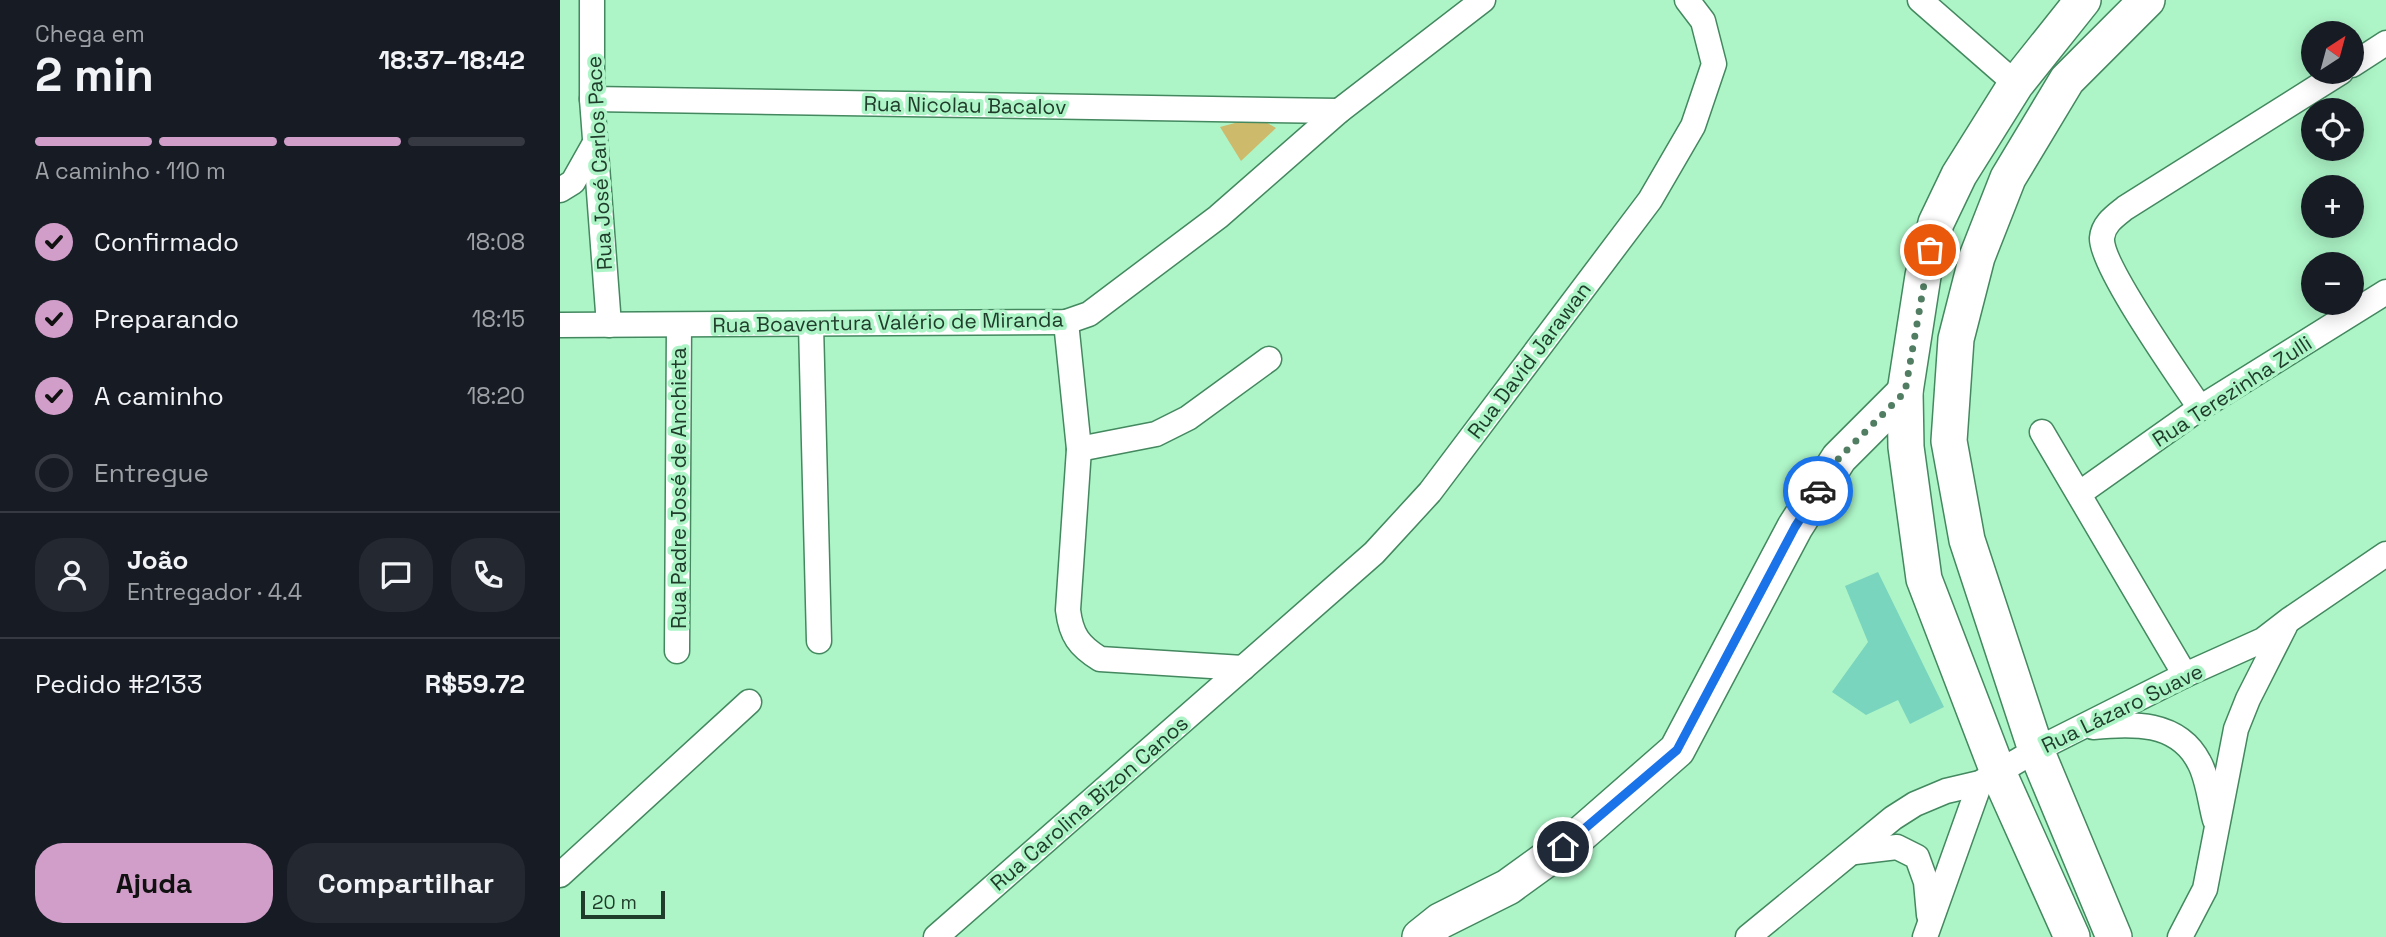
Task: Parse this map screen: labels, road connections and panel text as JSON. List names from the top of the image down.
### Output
{
  "streets": {
    "street": [
      "Rua Nicolau Bacalov",
      "Rua José Carlos Pace",
      "Rua Boaventura Valério de Miranda",
      "Rua David Jarawan",
      "Rua Terezinha Zulli",
      "Rua Padre José de Anchieta",
      "Rua Lázaro Suave",
      "Rua Carolina Bizon Canos"
    ]
  },
  "crossings": [
    ["Rua Nicolau Bacalov", "Rua José Carlos Pace"],
    ["Rua Nicolau Bacalov", "Rua Boaventura Valério de Miranda"],
    ["Rua José Carlos Pace", "Rua Boaventura Valério de Miranda"],
    ["Rua Boaventura Valério de Miranda", "Rua Padre José de Anchieta"],
    ["Rua David Jarawan", "Rua Carolina Bizon Canos"]
  ],
  "scale_bar": "20 m",
  "north": "top right",
  "page": {
    "heading": ["2 min", "Chega em", "18:37–18:42"],
    "panel": [
      "João",
      "Entregador · 4.4",
      "Pedido #2133",
      "R$59.72"
    ],
    "map_buttons": ["+", "−"],
    "bar": "A caminho · 110 m",
    "list": [
      ["Confirmado", "18:08"],
      ["Preparando", "18:15"],
      ["A caminho", "18:20"],
      "Entregue"
    ],
    "buttons": ["Ajuda", "Compartilhar"],
    "scale": "20 m"
  }
}
